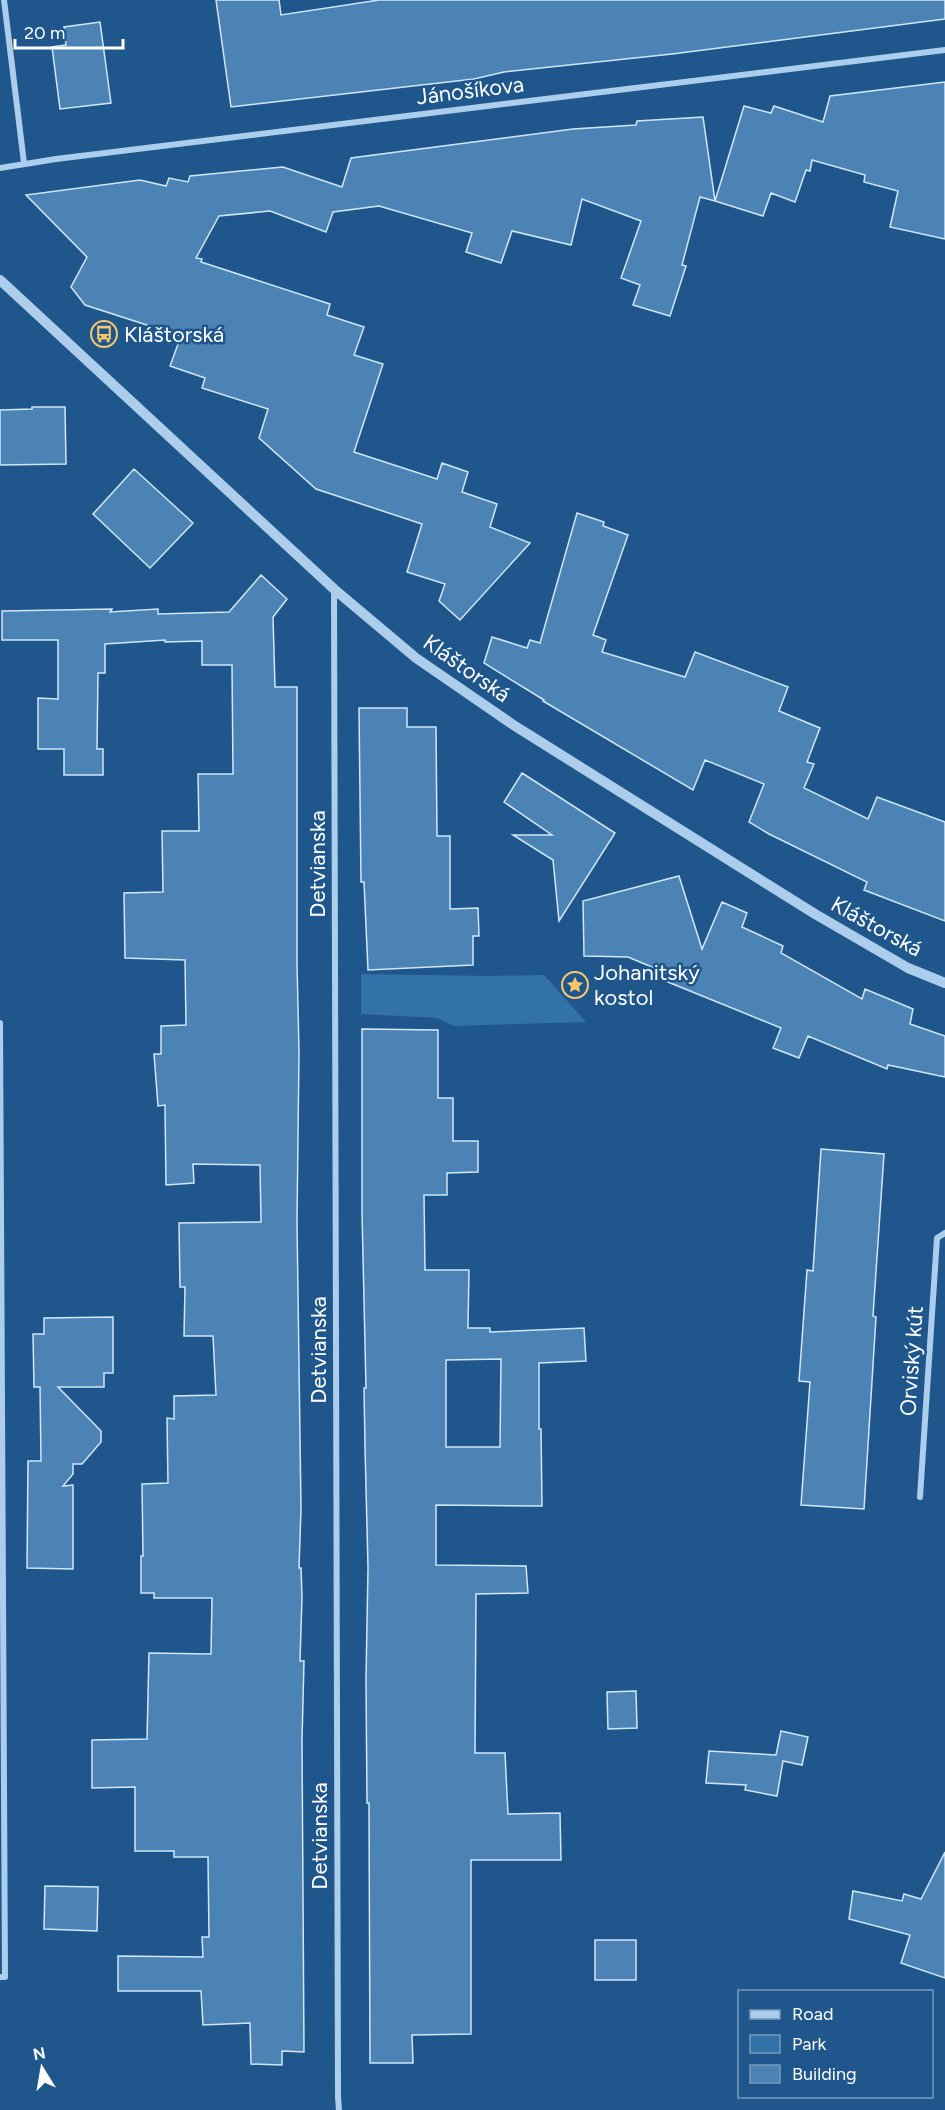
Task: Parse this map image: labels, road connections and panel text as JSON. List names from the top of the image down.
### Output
{
  "streets": {
    "street": [
      "Jánošíkova",
      "Kláštorská",
      "Detvianska",
      "Orviský kút"
    ]
  },
  "crossings": [
    ["Kláštorská", "Detvianska"]
  ],
  "places": {
    "bus stop": ["Kláštorská"],
    "place": ["Johanitský kostol"]
  },
  "legend": ["Road", "Park", "Building"],
  "scale_bar": "20 m",
  "north": "top"
}
